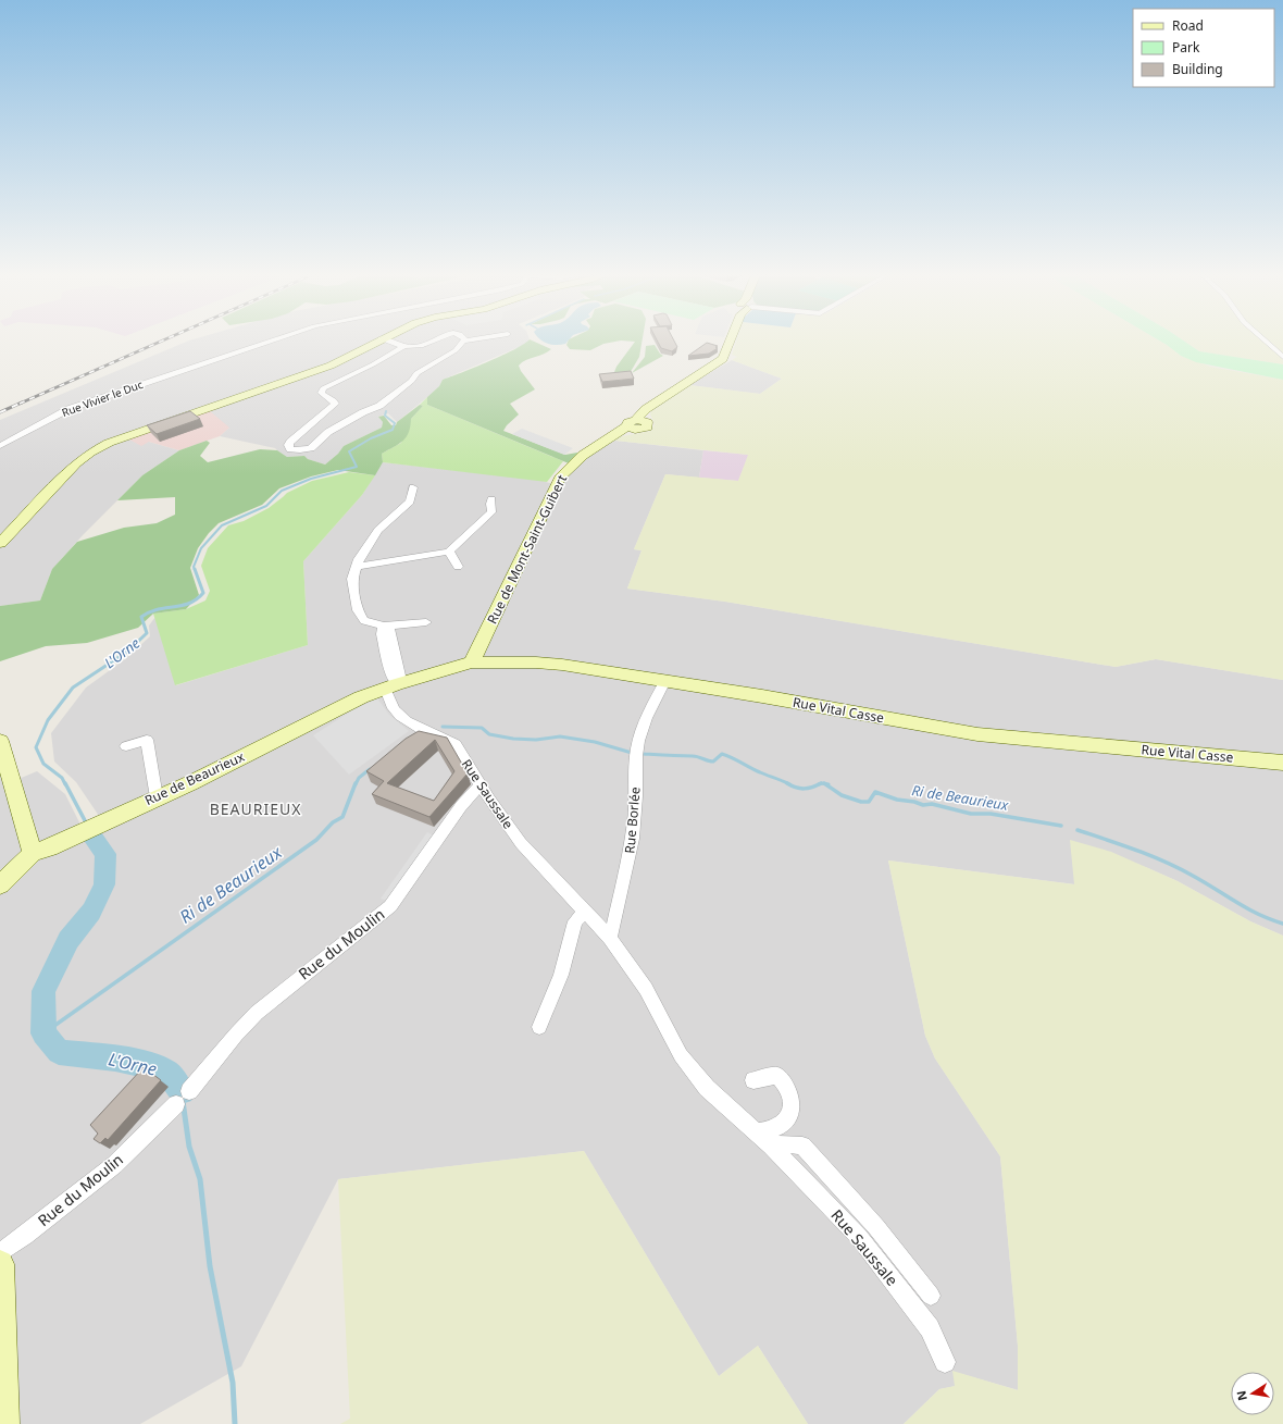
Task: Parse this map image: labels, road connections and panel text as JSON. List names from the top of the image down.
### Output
{
  "streets": {
    "street": [
      "Rue Vivier le Duc",
      "Rue de Mont-Saint-Guibert",
      "Rue Vital Casse",
      "Rue de Beaurieux",
      "Rue Saussale",
      "Rue Borlée",
      "Rue du Moulin"
    ]
  },
  "crossings": [
    ["Rue de Mont-Saint-Guibert", "Rue Vital Casse"],
    ["Rue Vital Casse", "Rue de Beaurieux"],
    ["Rue Vital Casse", "Rue Saussale"],
    ["Rue Vital Casse", "Rue Borlée"],
    ["Rue de Beaurieux", "Rue Saussale"],
    ["Rue Saussale", "Rue Borlée"],
    ["Rue Saussale", "Rue du Moulin"]
  ],
  "districts": ["BEAURIEUX"],
  "water": ["L'Orne", "Ri de Beaurieux"],
  "legend": ["Road", "Park", "Building"],
  "north": "left"
}
